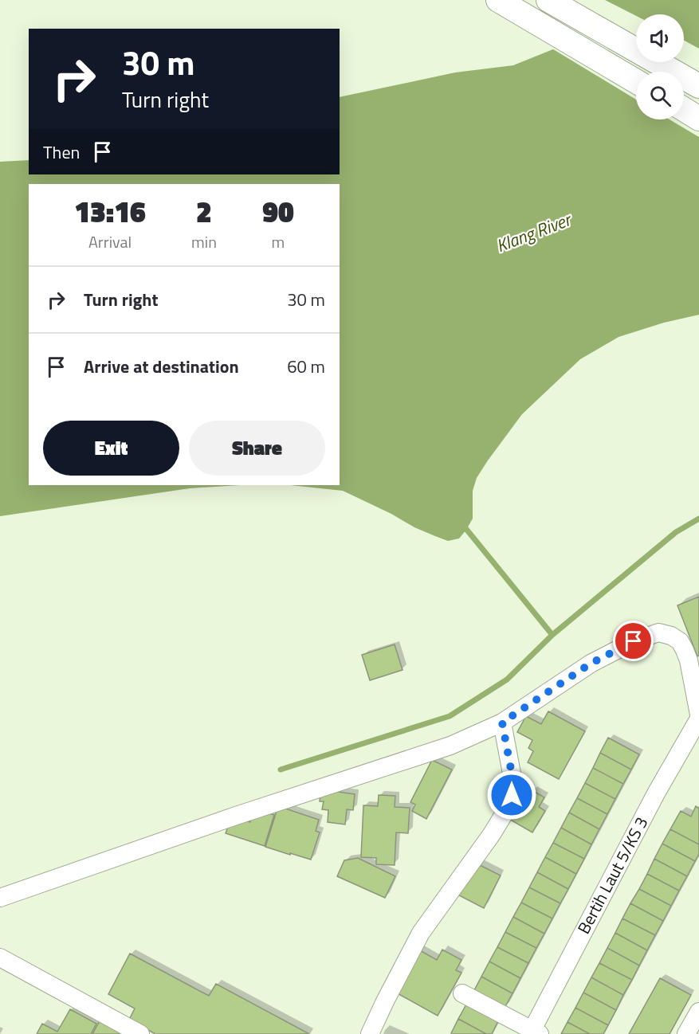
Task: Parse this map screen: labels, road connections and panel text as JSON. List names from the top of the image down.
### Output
{
  "streets": {
    "street": ["Bertih Laut 5/KS 3"]
  },
  "water": ["Klang River"],
  "page": {
    "turn": ["30 m", "Turn right"],
    "then": "Then",
    "eta": [
      "13:16",
      "Arrival",
      "2",
      "min",
      "90",
      "m"
    ],
    "list": [
      {
        "name": "Turn right",
        "value": "30 m"
      },
      {
        "name": "Arrive at destination",
        "value": "60 m"
      }
    ],
    "buttons": ["Exit", "Share"]
  }
}
